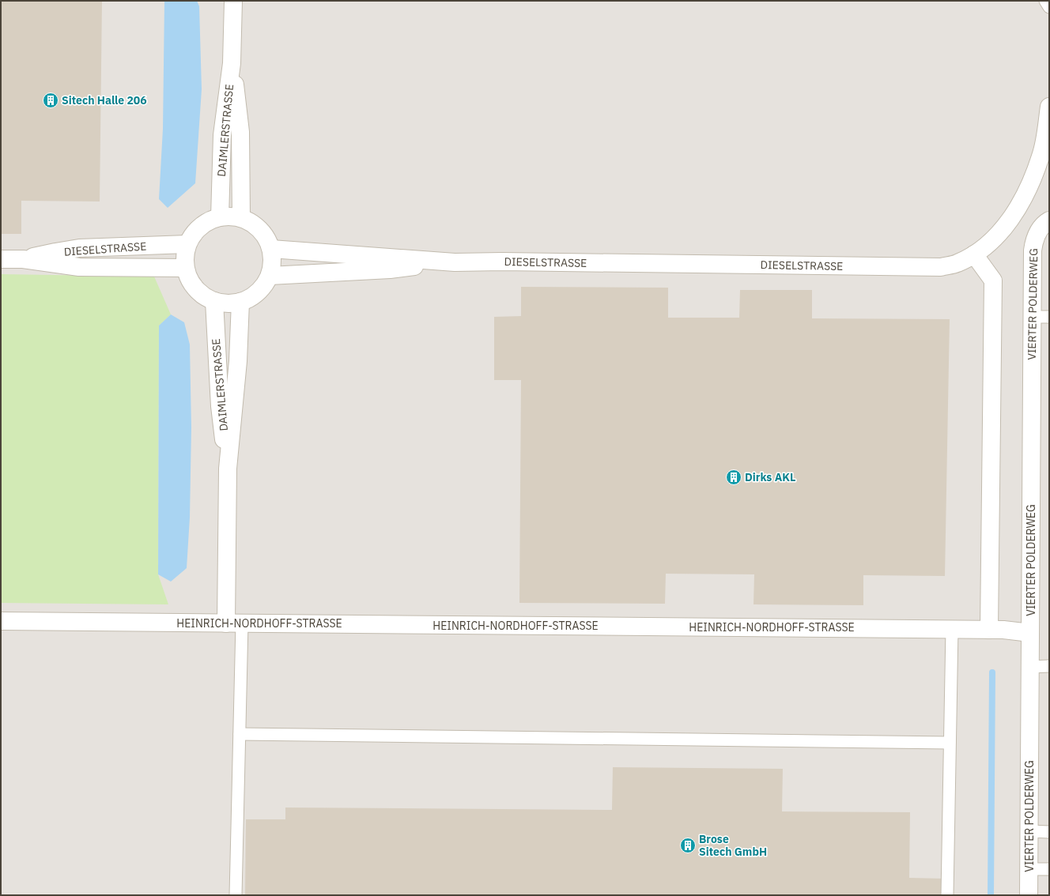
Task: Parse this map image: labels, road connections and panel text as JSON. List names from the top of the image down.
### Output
{
  "streets": {
    "street": [
      "DAIMLERSTRASSE",
      "DIESELSTRASSE",
      "VIERTER POLDERWEG",
      "HEINRICH-NORDHOFF-STRASSE"
    ]
  },
  "crossings": [
    ["DAIMLERSTRASSE", "DIESELSTRASSE"],
    ["DAIMLERSTRASSE", "HEINRICH-NORDHOFF-STRASSE"],
    ["VIERTER POLDERWEG", "HEINRICH-NORDHOFF-STRASSE"]
  ],
  "places": {
    "building": ["Sitech Halle 206", "Dirks AKL", "Brose Sitech GmbH"]
  }
}
